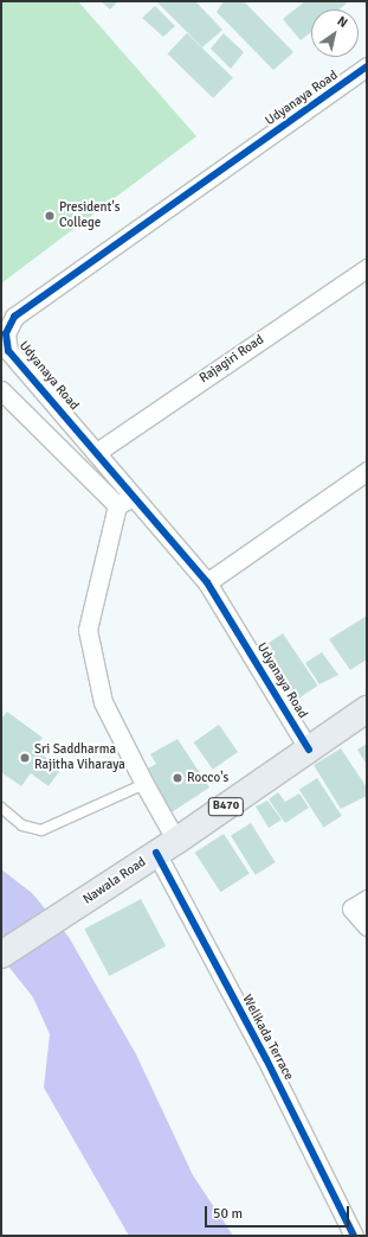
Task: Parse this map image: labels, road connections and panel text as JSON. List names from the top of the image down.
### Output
{
  "streets": {
    "main road": ["B470", "Nawala Road"],
    "street": ["Udyanaya Road", "Rajagiri Road", "Welikada Terrace"]
  },
  "crossings": [
    ["Udyanaya Road", "Rajagiri Road"],
    ["Udyanaya Road", "Nawala Road"],
    ["Nawala Road", "Welikada Terrace"]
  ],
  "places": ["President's College", "Sri Saddharma Rajitha Viharaya", "Rocco's"],
  "scale_bar": "50 m",
  "north": "top right"
}
